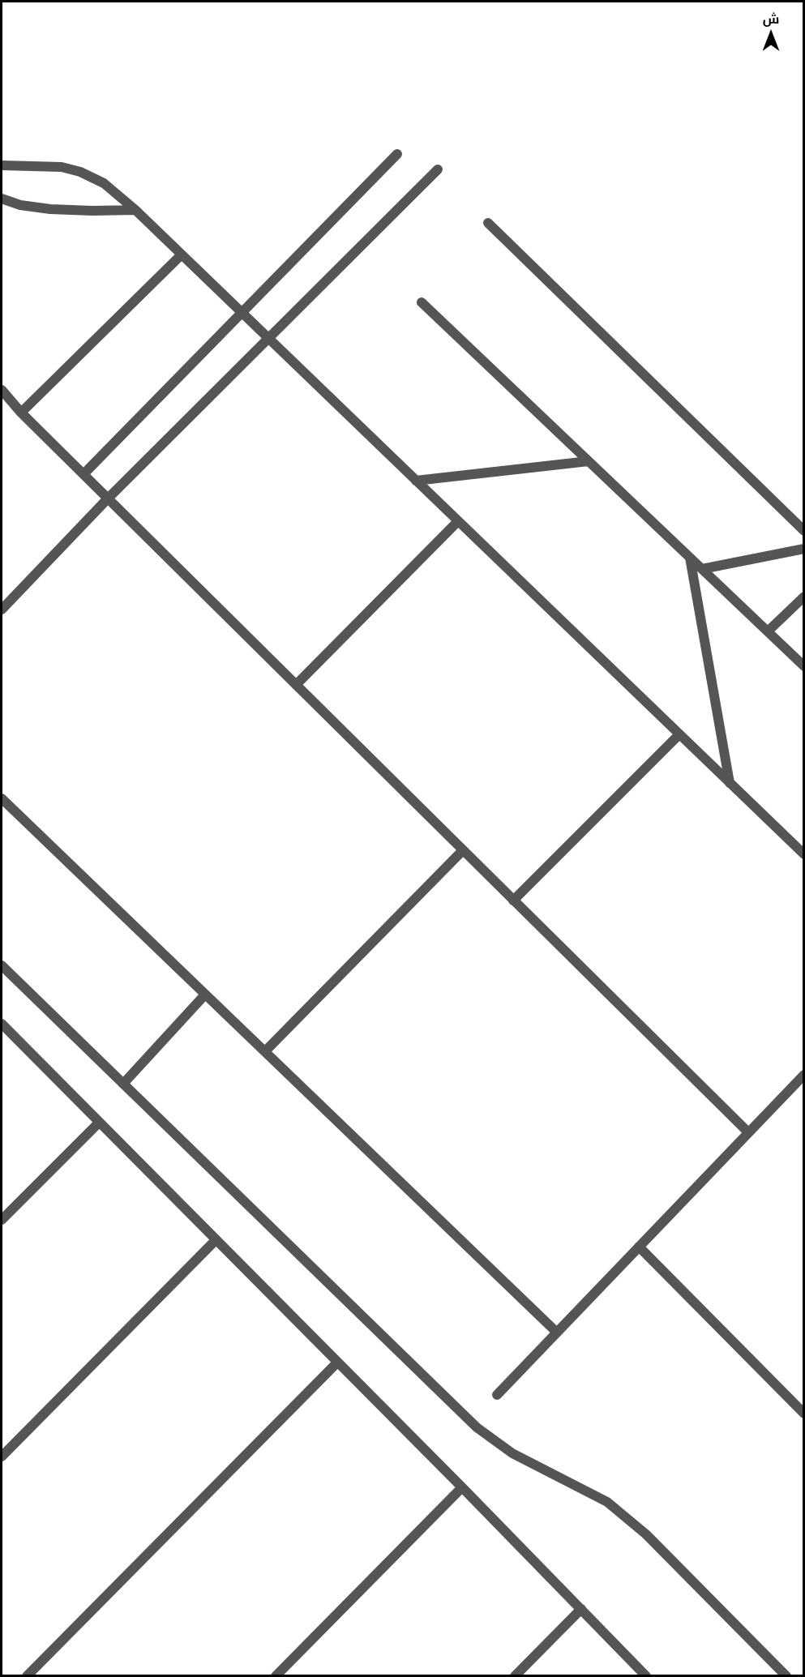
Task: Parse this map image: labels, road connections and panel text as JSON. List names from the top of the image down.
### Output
{
  "north": "top"
}
